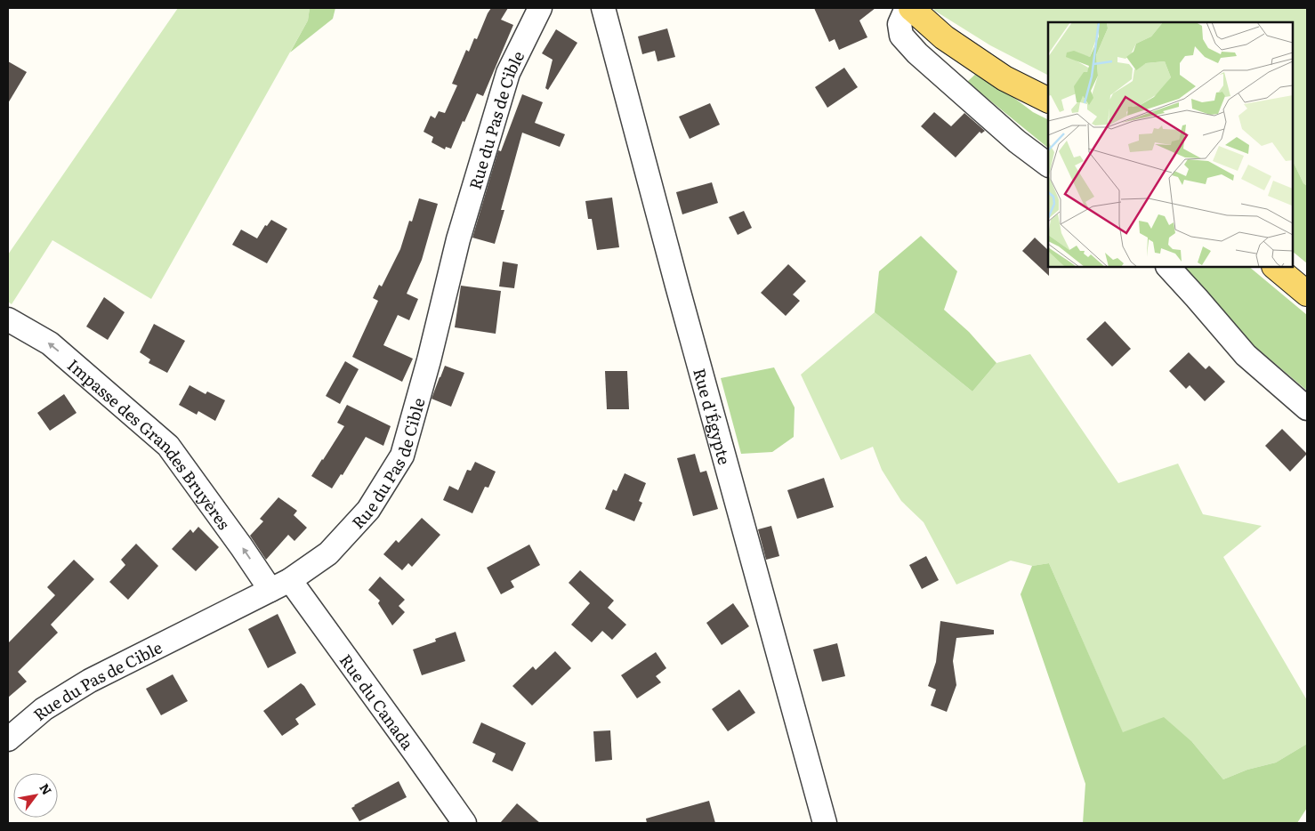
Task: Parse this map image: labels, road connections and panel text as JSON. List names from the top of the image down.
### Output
{
  "streets": {
    "street": [
      "Rue du Pas de Cible",
      "Rue d'Égypte",
      "Impasse des Grandes Bruyères",
      "Rue du Canada"
    ]
  },
  "crossings": [
    ["Rue du Pas de Cible", "Impasse des Grandes Bruyères"],
    ["Rue du Pas de Cible", "Rue du Canada"],
    ["Impasse des Grandes Bruyères", "Rue du Canada"]
  ],
  "one_way": ["Impasse des Grandes Bruyères"],
  "north": "top right"
}
